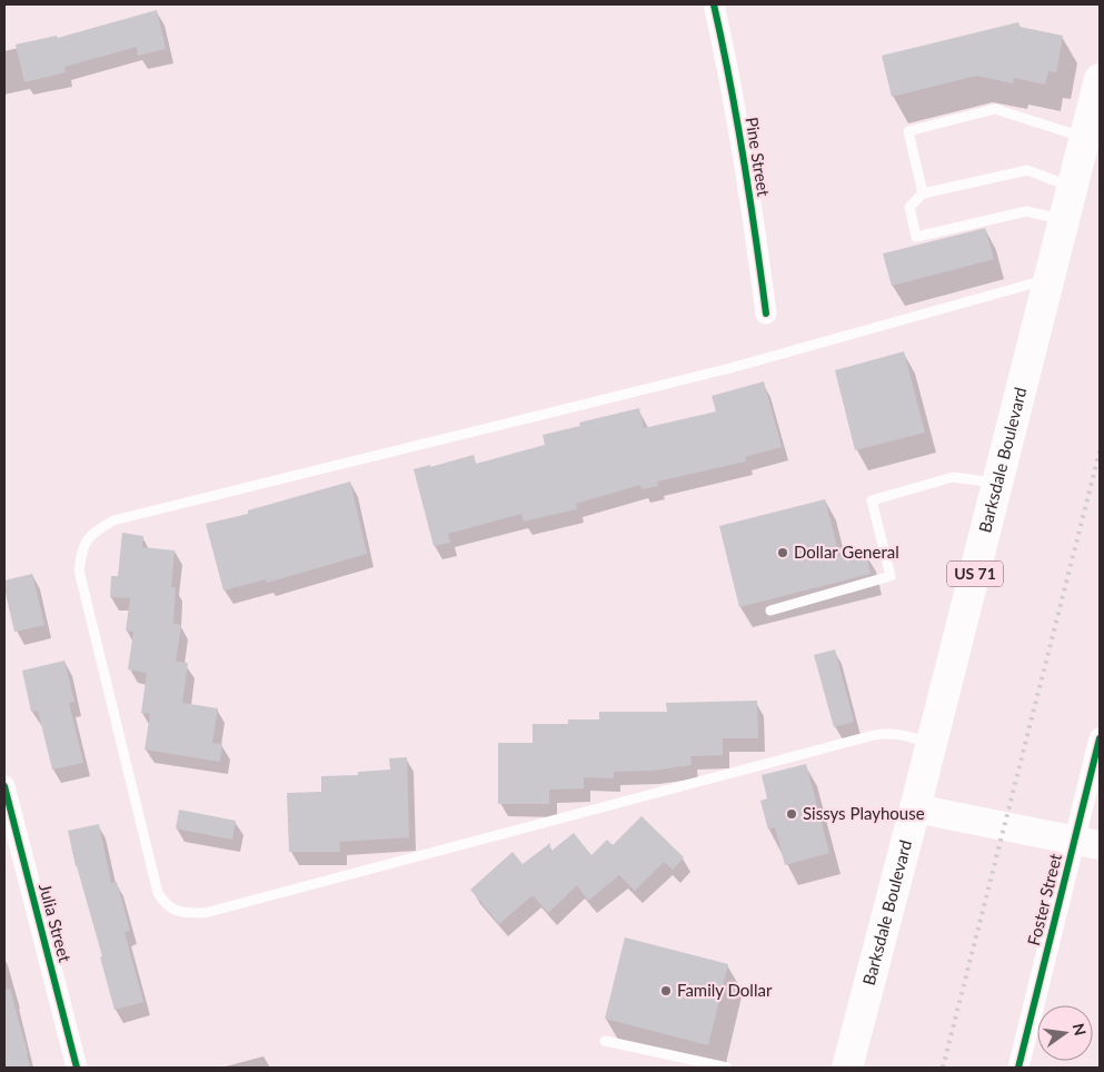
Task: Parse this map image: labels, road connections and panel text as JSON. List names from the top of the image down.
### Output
{
  "streets": {
    "main road": ["Barksdale Boulevard", "US 71"],
    "street": ["Pine Street", "Foster Street", "Julia Street"]
  },
  "places": ["Dollar General", "Sissys Playhouse", "Family Dollar"],
  "north": "right"
}
